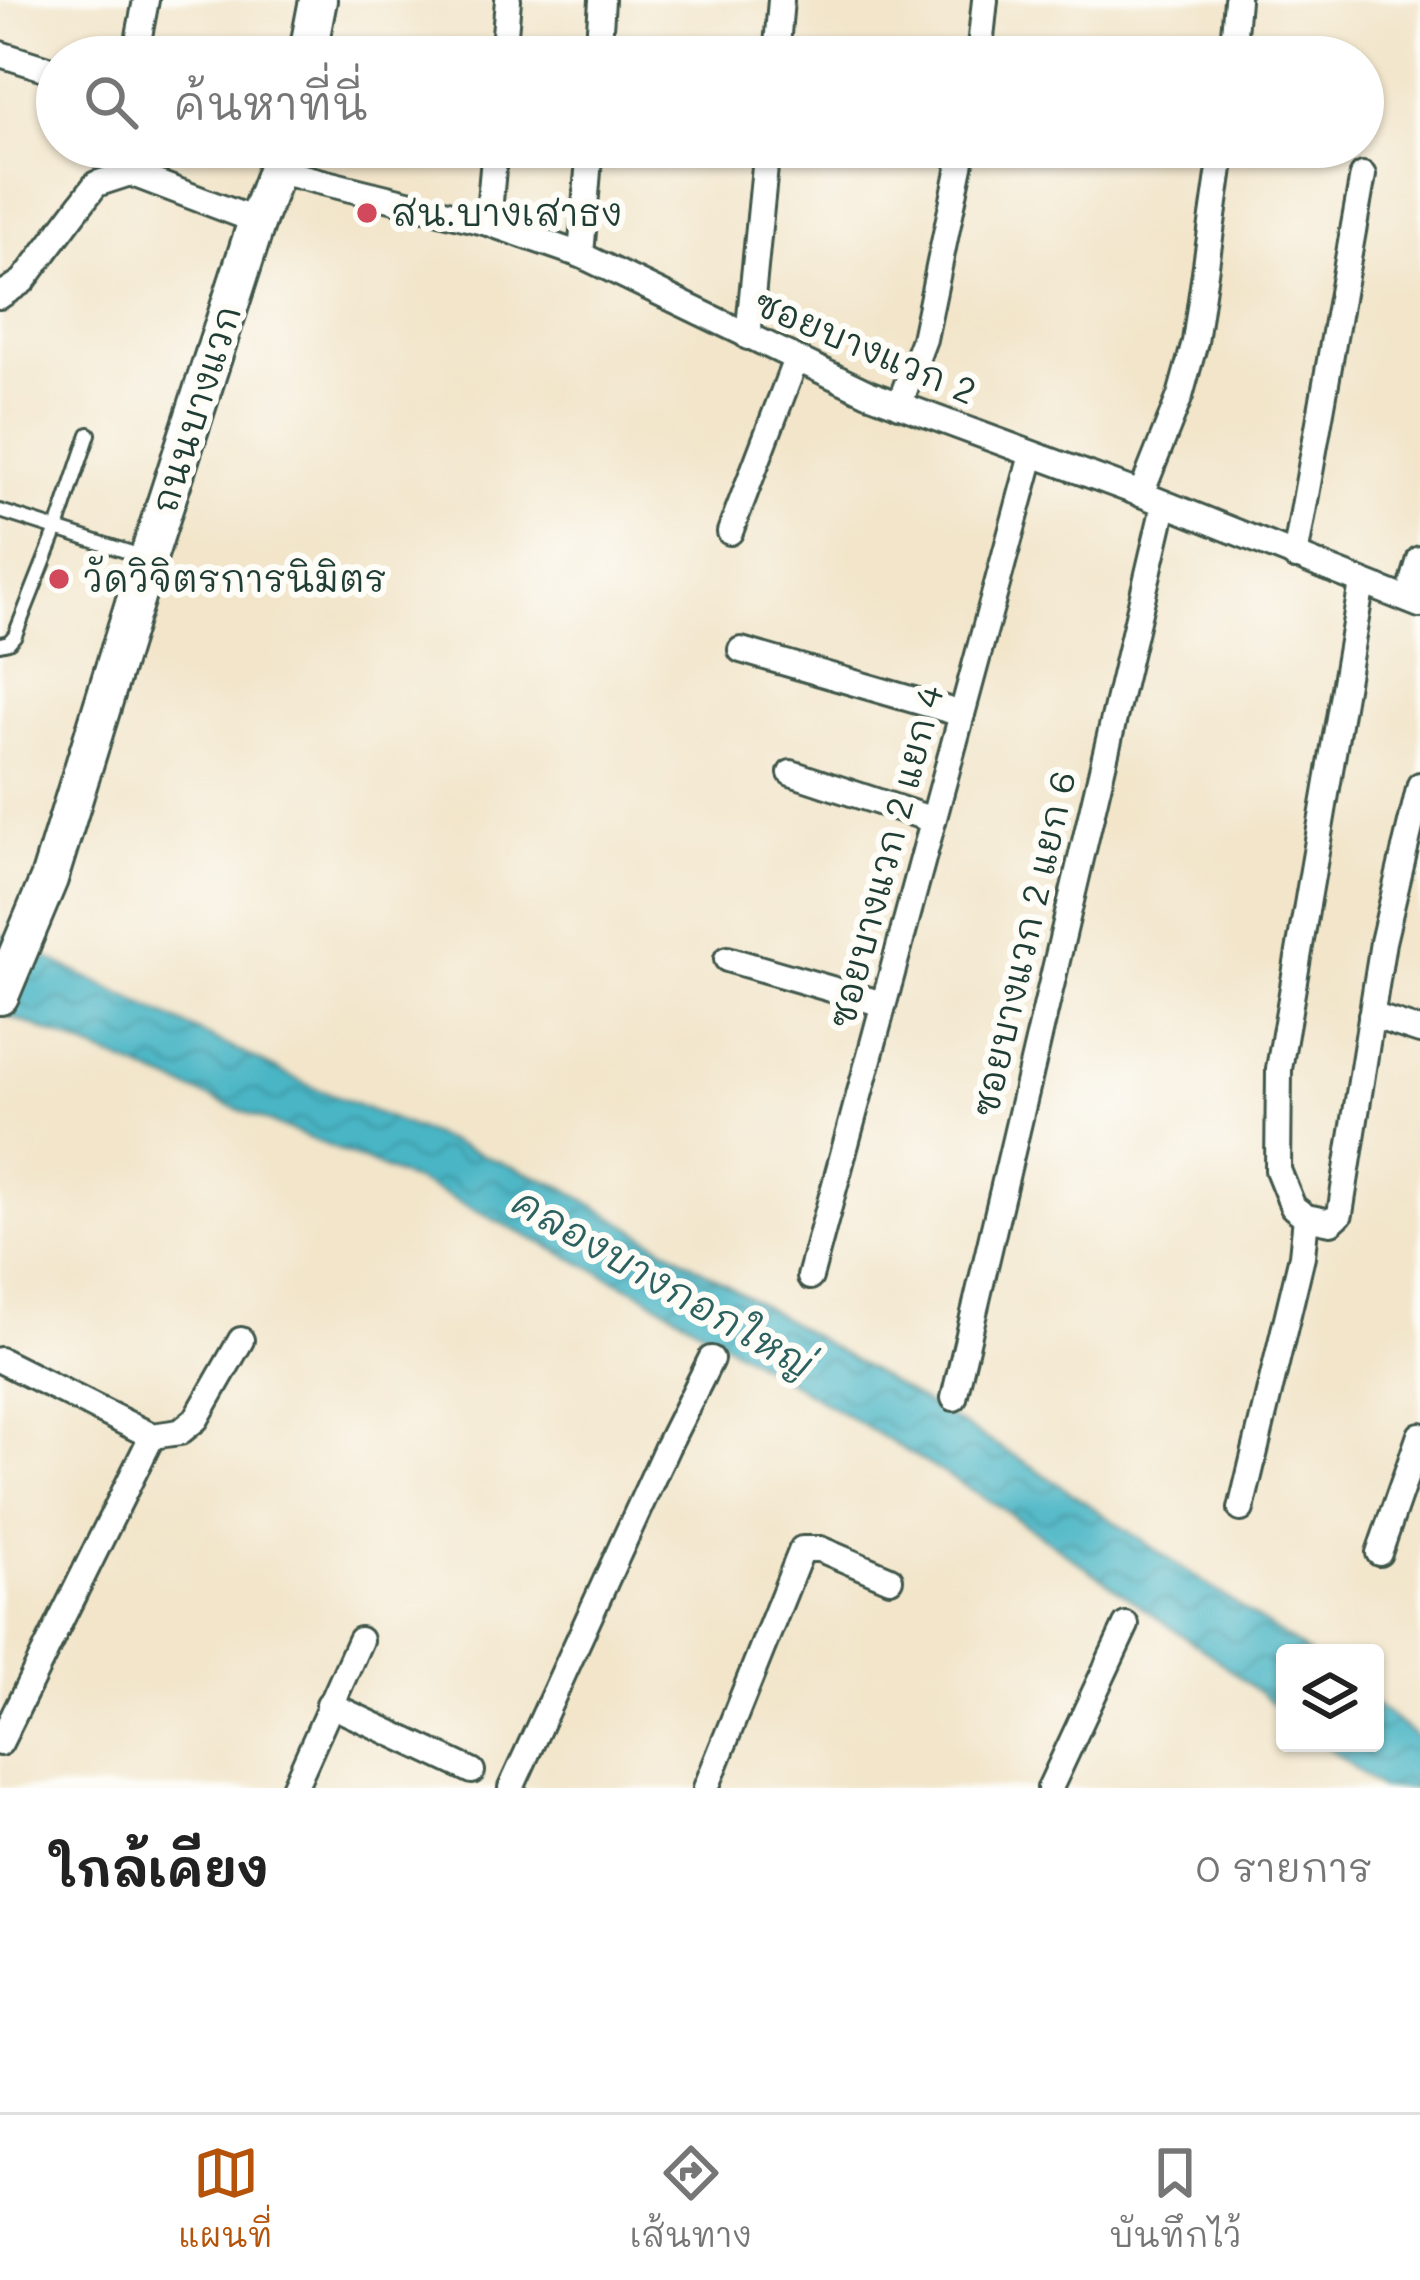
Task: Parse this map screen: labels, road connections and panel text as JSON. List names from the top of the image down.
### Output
{
  "streets": {
    "main road": ["ถนนบางแวก"],
    "street": ["ซอยบางแวก 2", "ซอยบางแวก 2 แยก 4", "ซอยบางแวก 2 แยก 6"]
  },
  "crossings": [
    ["ซอยบางแวก 2", "ซอยบางแวก 2 แยก 4"],
    ["ซอยบางแวก 2", "ซอยบางแวก 2 แยก 6"]
  ],
  "water": ["คลองบางกอกใหญ่"],
  "places": ["สน.บางเสาธง", "วัดวิจิตรการนิมิตร"],
  "page": {
    "search": "ค้นหาที่นี่",
    "heading": ["ใกล้เคียง", "0 รายการ"],
    "nav": ["แผนที่", "เส้นทาง", "บันทึกไว้"]
  }
}
